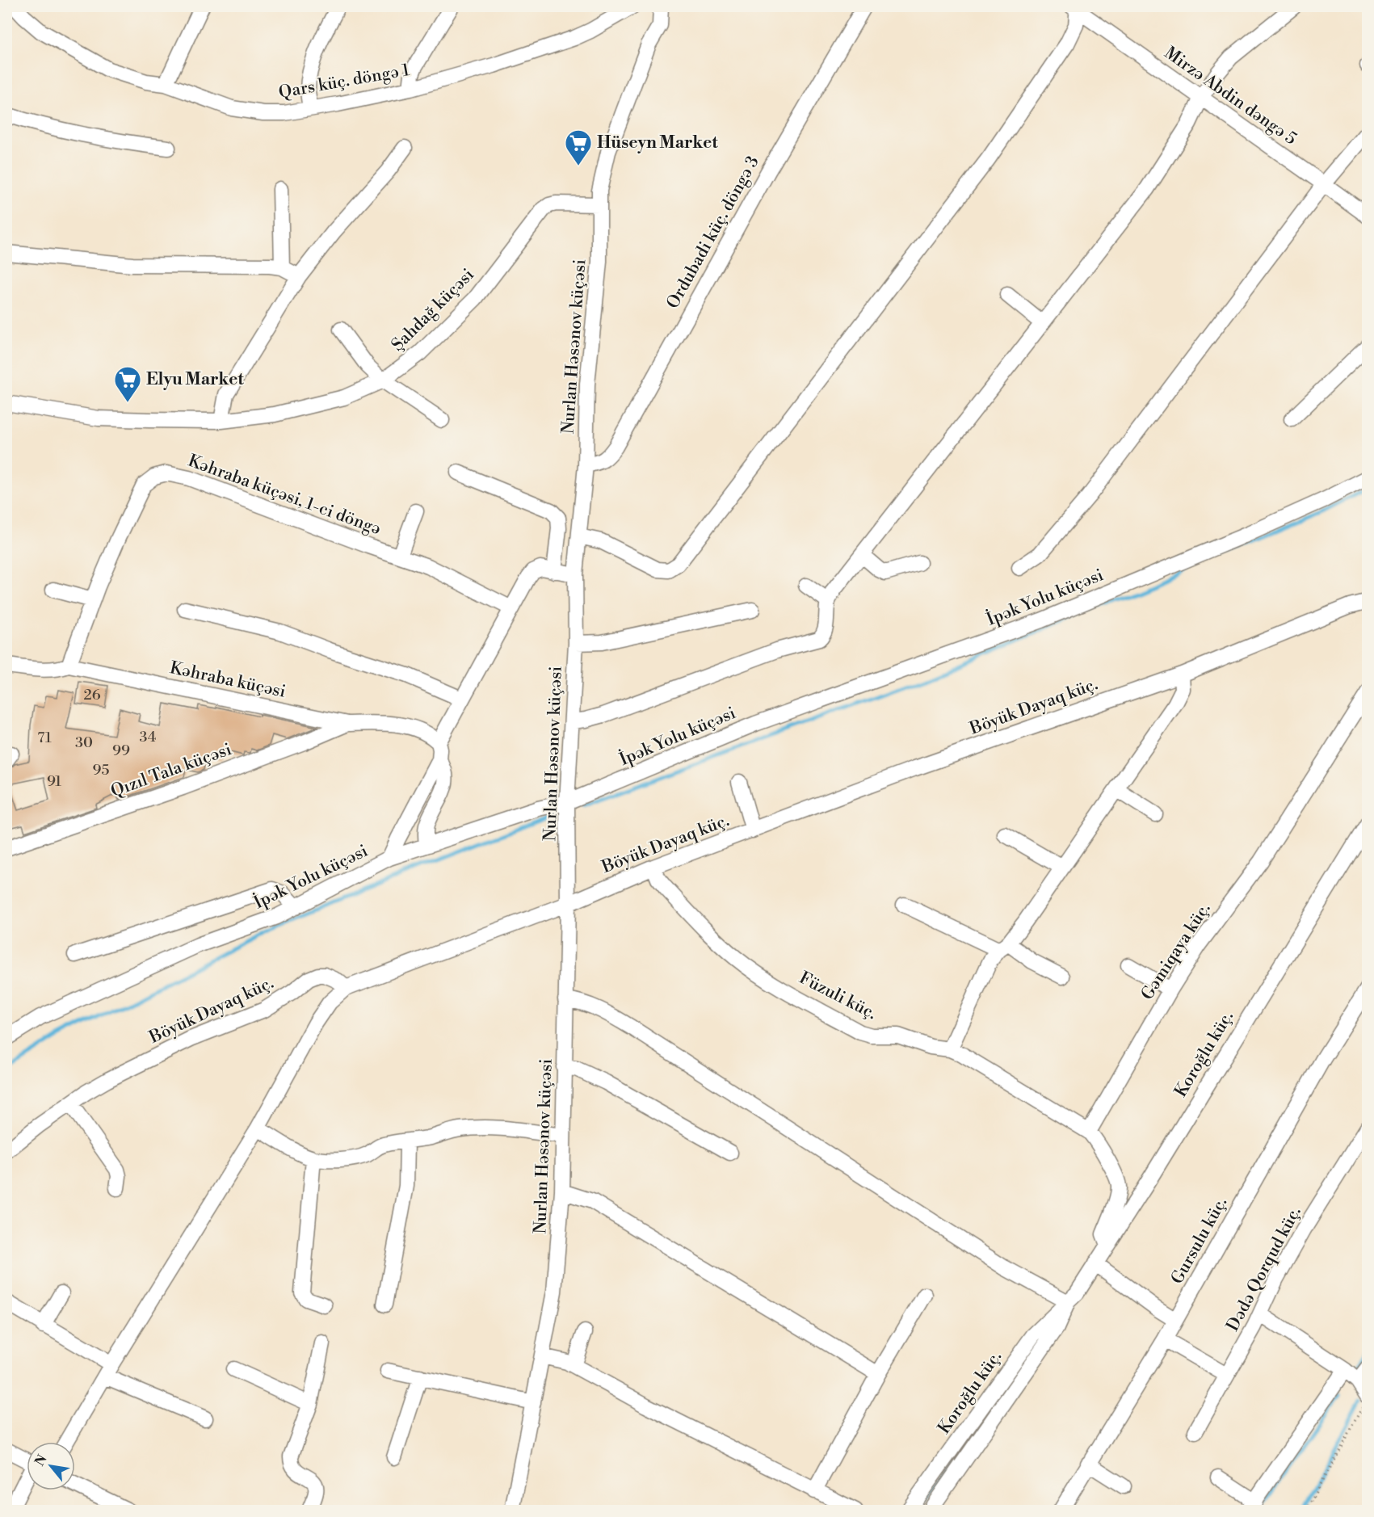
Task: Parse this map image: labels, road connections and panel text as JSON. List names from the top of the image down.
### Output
{
  "streets": {
    "street": [
      "Qars küç. döngə 1",
      "Mirzə Abdin dəngə 5",
      "Ordubadi küç. döngə 3",
      "Şahdağ küçəsi",
      "Nurlan Həsənov küçəsi",
      "Kəhraba küçəsi, 1-ci döngə",
      "İpək Yolu küçəsi",
      "Kəhraba küçəsi",
      "Böyük Dayaq küç.",
      "Qızıl Tala küçəsi",
      "Gəmiqaya küç.",
      "Füzuli küç.",
      "Koroğlu küç.",
      "Gursulu küç.",
      "Dədə Qorqud küç."
    ]
  },
  "crossings": [
    ["Ordubadi küç. döngə 3", "Nurlan Həsənov küçəsi"],
    ["Şahdağ küçəsi", "Nurlan Həsənov küçəsi"],
    ["Nurlan Həsənov küçəsi", "İpək Yolu küçəsi"],
    ["Nurlan Həsənov küçəsi", "Böyük Dayaq küç."],
    ["Kəhraba küçəsi, 1-ci döngə", "Kəhraba küçəsi"],
    ["Kəhraba küçəsi", "Qızıl Tala küçəsi"],
    ["Böyük Dayaq küç.", "Füzuli küç."],
    ["Gəmiqaya küç.", "Füzuli küç."]
  ],
  "places": {
    "supermarket": ["Hüseyn Market", "Elyu Market"]
  },
  "house_numbers": [
    "26",
    "34",
    "71",
    "30",
    "99",
    "95",
    "91"
  ],
  "north": "top left"
}
